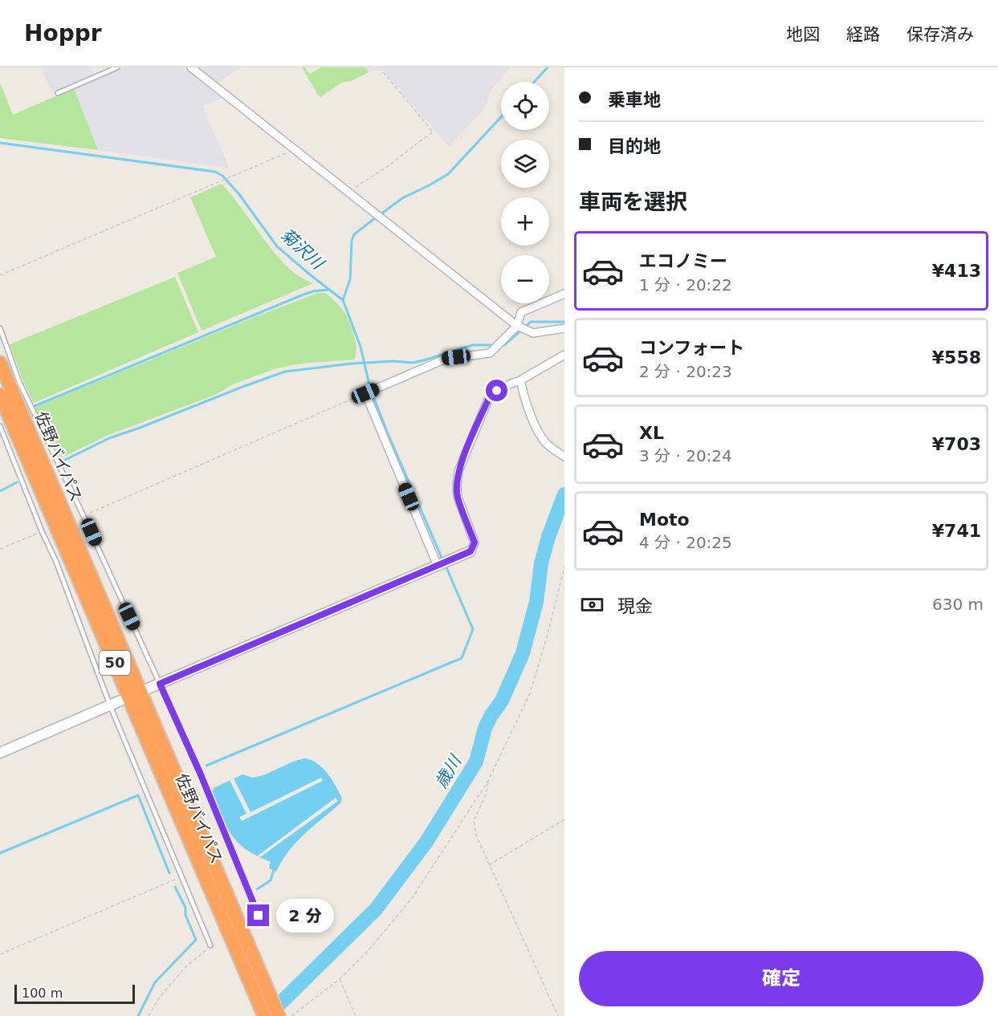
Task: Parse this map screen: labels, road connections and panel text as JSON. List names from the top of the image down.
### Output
{
  "streets": {
    "highway": ["佐野バイパス", "50"]
  },
  "water": ["菊沢川", "歳川"],
  "scale_bar": "100 m",
  "page": {
    "header": "Hoppr",
    "nav": ["地図", "経路", "保存済み"],
    "banner": ["乗車地", "目的地"],
    "map_buttons": ["+", "−"],
    "heading": "車両を選択",
    "list": [
      {
        "name": "エコノミー",
        "note": "1 分 · 20:22",
        "value": "¥413"
      },
      {
        "name": "コンフォート",
        "note": "2 分 · 20:23",
        "value": "¥558"
      },
      {
        "name": "XL",
        "note": "3 分 · 20:24",
        "value": "¥703"
      },
      {
        "name": "Moto",
        "note": "4 分 · 20:25",
        "value": "¥741"
      }
    ],
    "pay": ["現金", "630 m"],
    "bubble": "2 分",
    "buttons": "確定",
    "scale": "100 m"
  }
}
